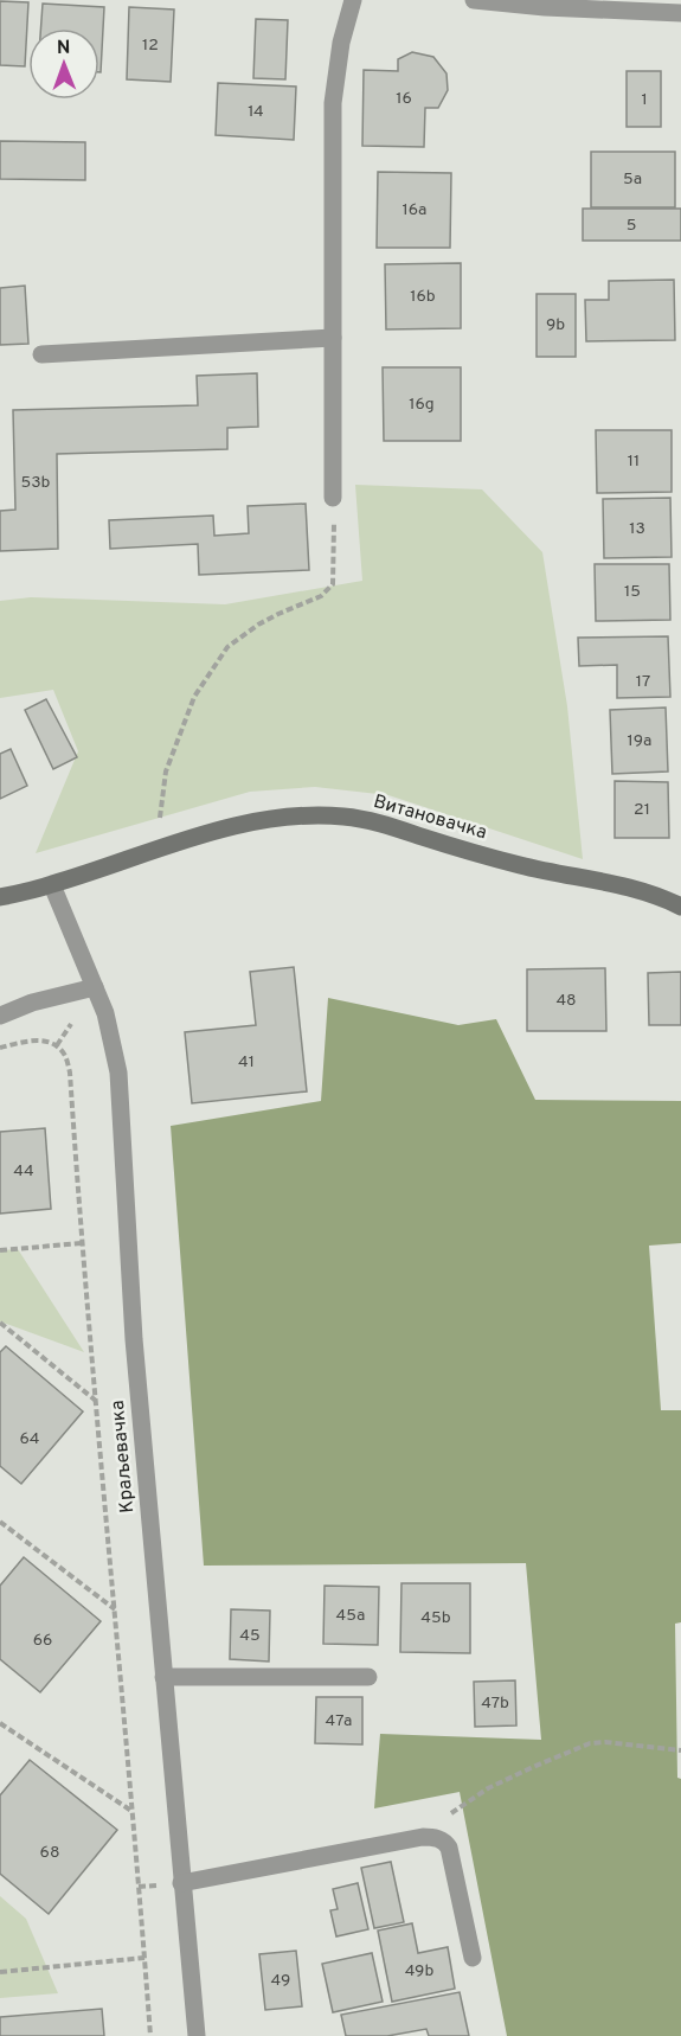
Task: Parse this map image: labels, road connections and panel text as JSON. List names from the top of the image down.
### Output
{
  "streets": {
    "street": ["Витановачка", "Краљевачка"]
  },
  "crossings": [
    ["Витановачка", "Краљевачка"]
  ],
  "house_numbers": [
    "12",
    "16",
    "1",
    "14",
    "5a",
    "16a",
    "5",
    "16b",
    "9b",
    "16g",
    "11",
    "53b",
    "13",
    "15",
    "17",
    "19a",
    "21",
    "48",
    "41",
    "44",
    "64",
    "45a",
    "45b",
    "45",
    "66",
    "47b",
    "47a",
    "68",
    "49b",
    "49"
  ],
  "north": "top"
}
